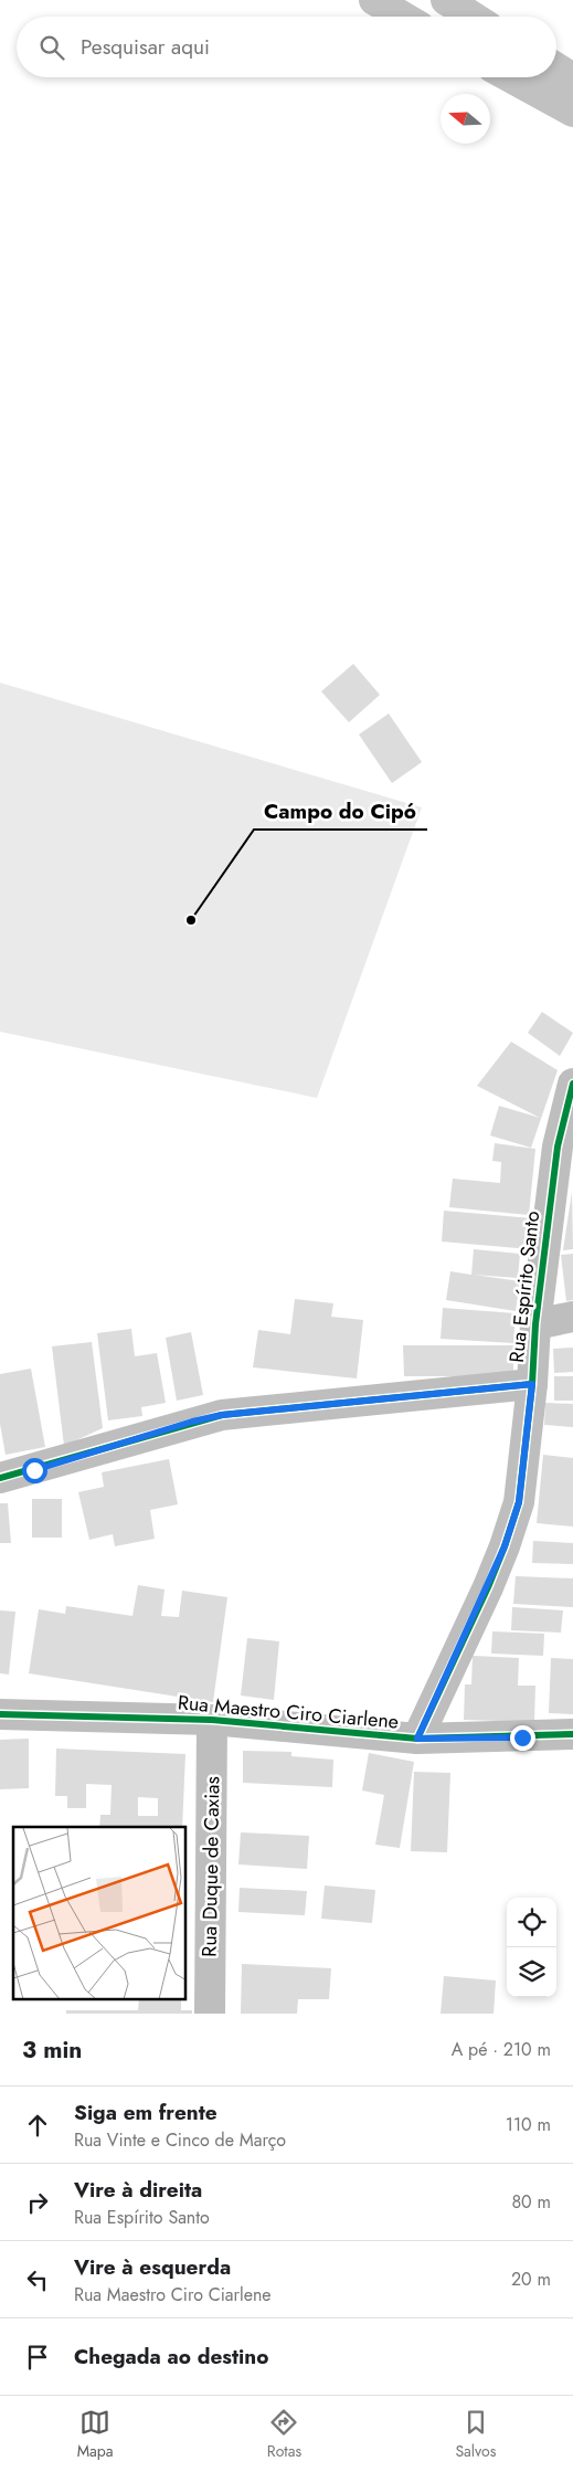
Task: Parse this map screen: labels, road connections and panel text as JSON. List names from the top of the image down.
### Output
{
  "streets": {
    "street": ["Rua Espírito Santo", "Rua Maestro Ciro Ciarlene", "Rua Duque de Caxias"]
  },
  "crossings": [
    ["Rua Espírito Santo", "Rua Maestro Ciro Ciarlene"],
    ["Rua Maestro Ciro Ciarlene", "Rua Duque de Caxias"]
  ],
  "places": ["Campo do Cipó"],
  "north": "left",
  "page": {
    "search": "Pesquisar aqui",
    "heading": ["3 min", "A pé · 210 m"],
    "list": [
      ["Siga em frente", "Rua Vinte e Cinco de Março", "110 m"],
      ["Vire à direita", "Rua Espírito Santo", "80 m"],
      ["Vire à esquerda", "Rua Maestro Ciro Ciarlene", "20 m"],
      "Chegada ao destino"
    ],
    "nav": ["Mapa", "Rotas", "Salvos"]
  }
}
